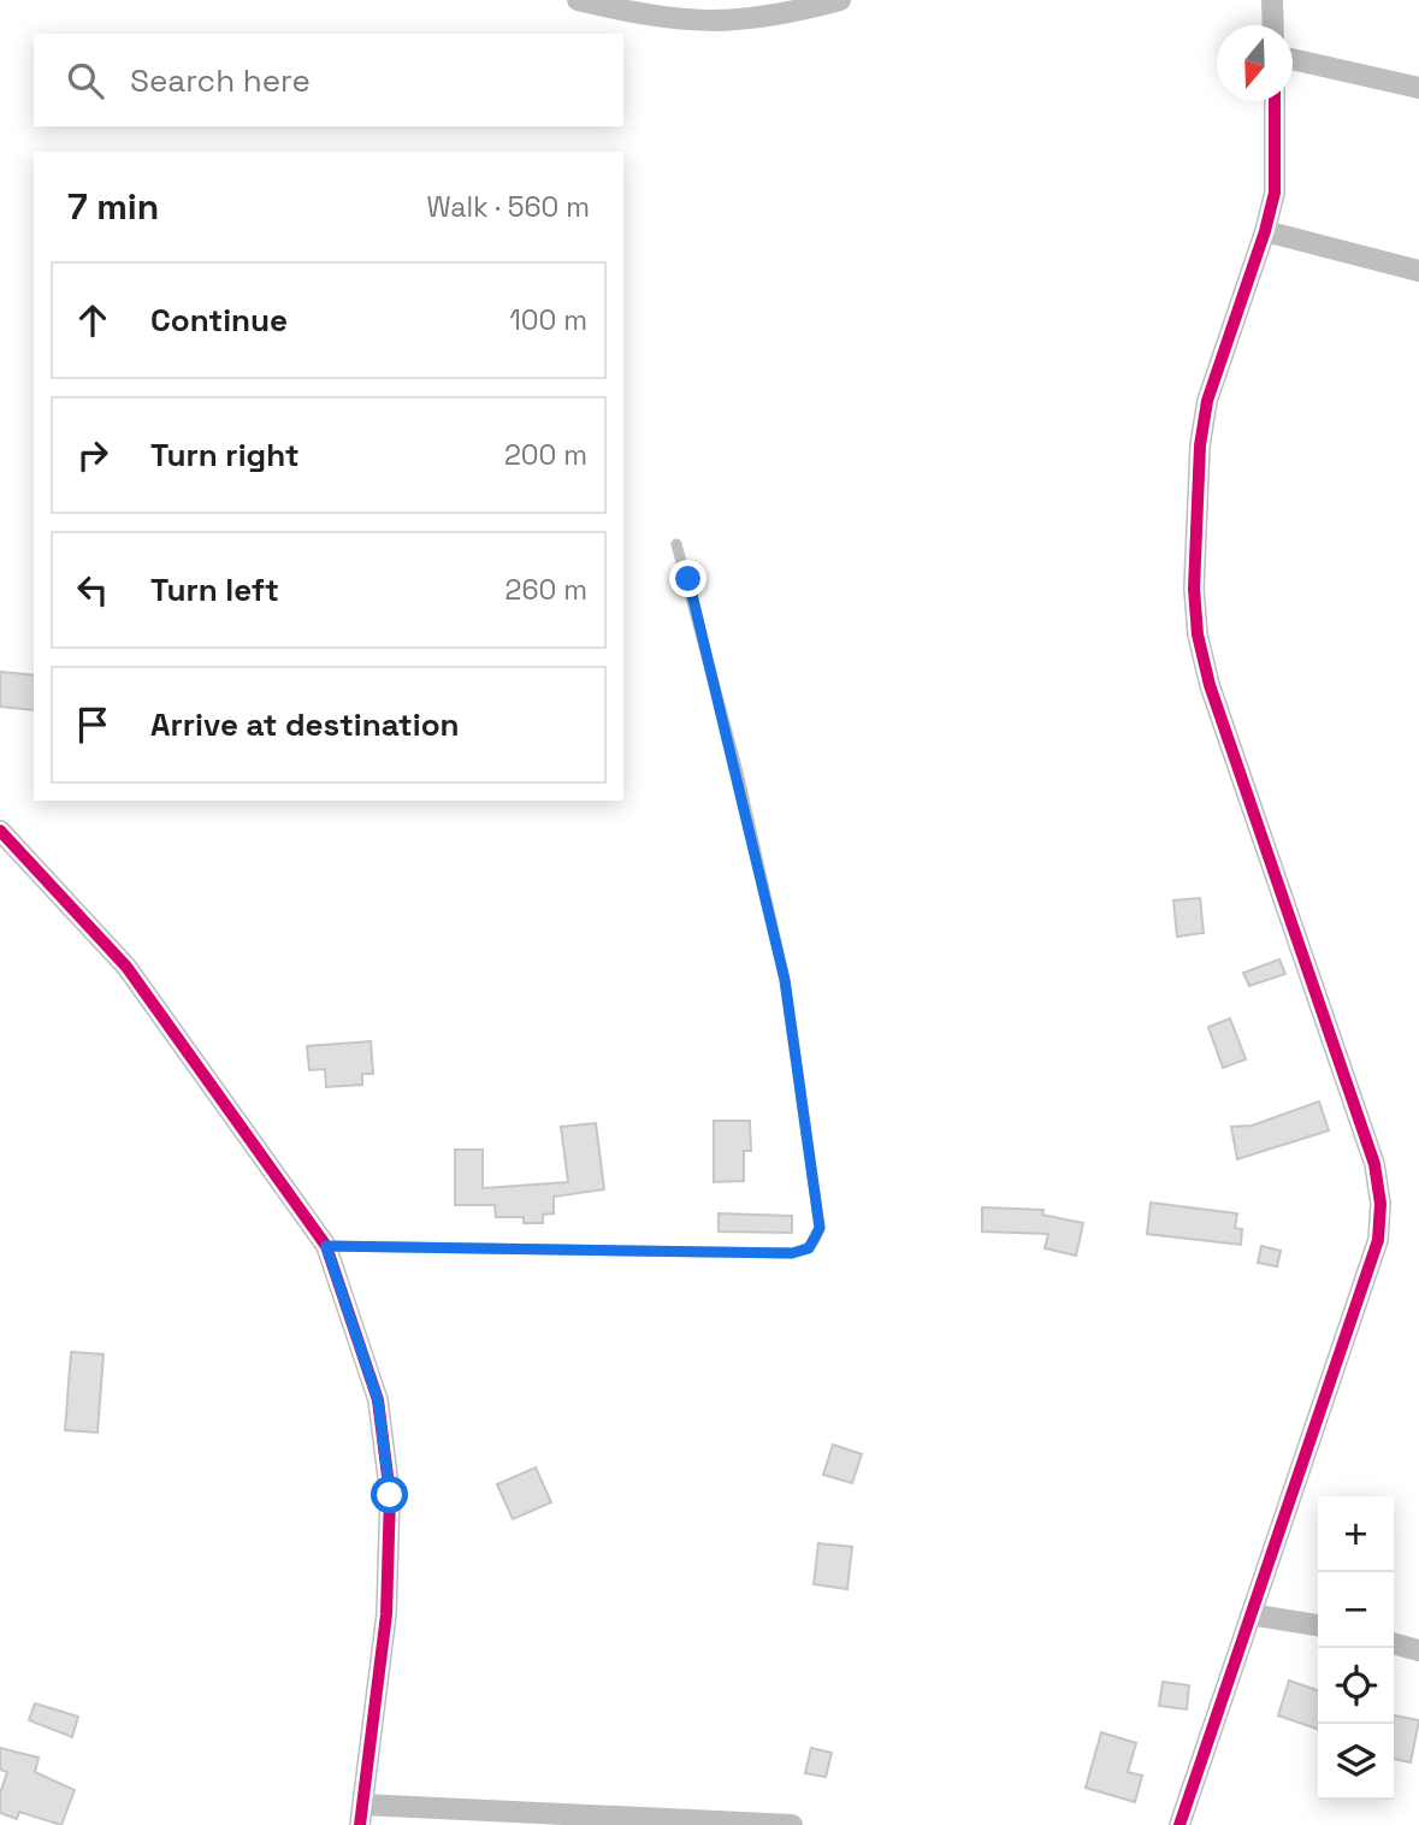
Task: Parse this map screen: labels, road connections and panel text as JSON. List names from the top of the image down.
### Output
{
  "north": "bottom",
  "page": {
    "search": "Search here",
    "heading": ["7 min", "Walk · 560 m"],
    "list": [
      ["Continue", "100 m"],
      ["Turn right", "200 m"],
      ["Turn left", "260 m"],
      "Arrive at destination"
    ],
    "map_buttons": ["+", "−"]
  }
}
